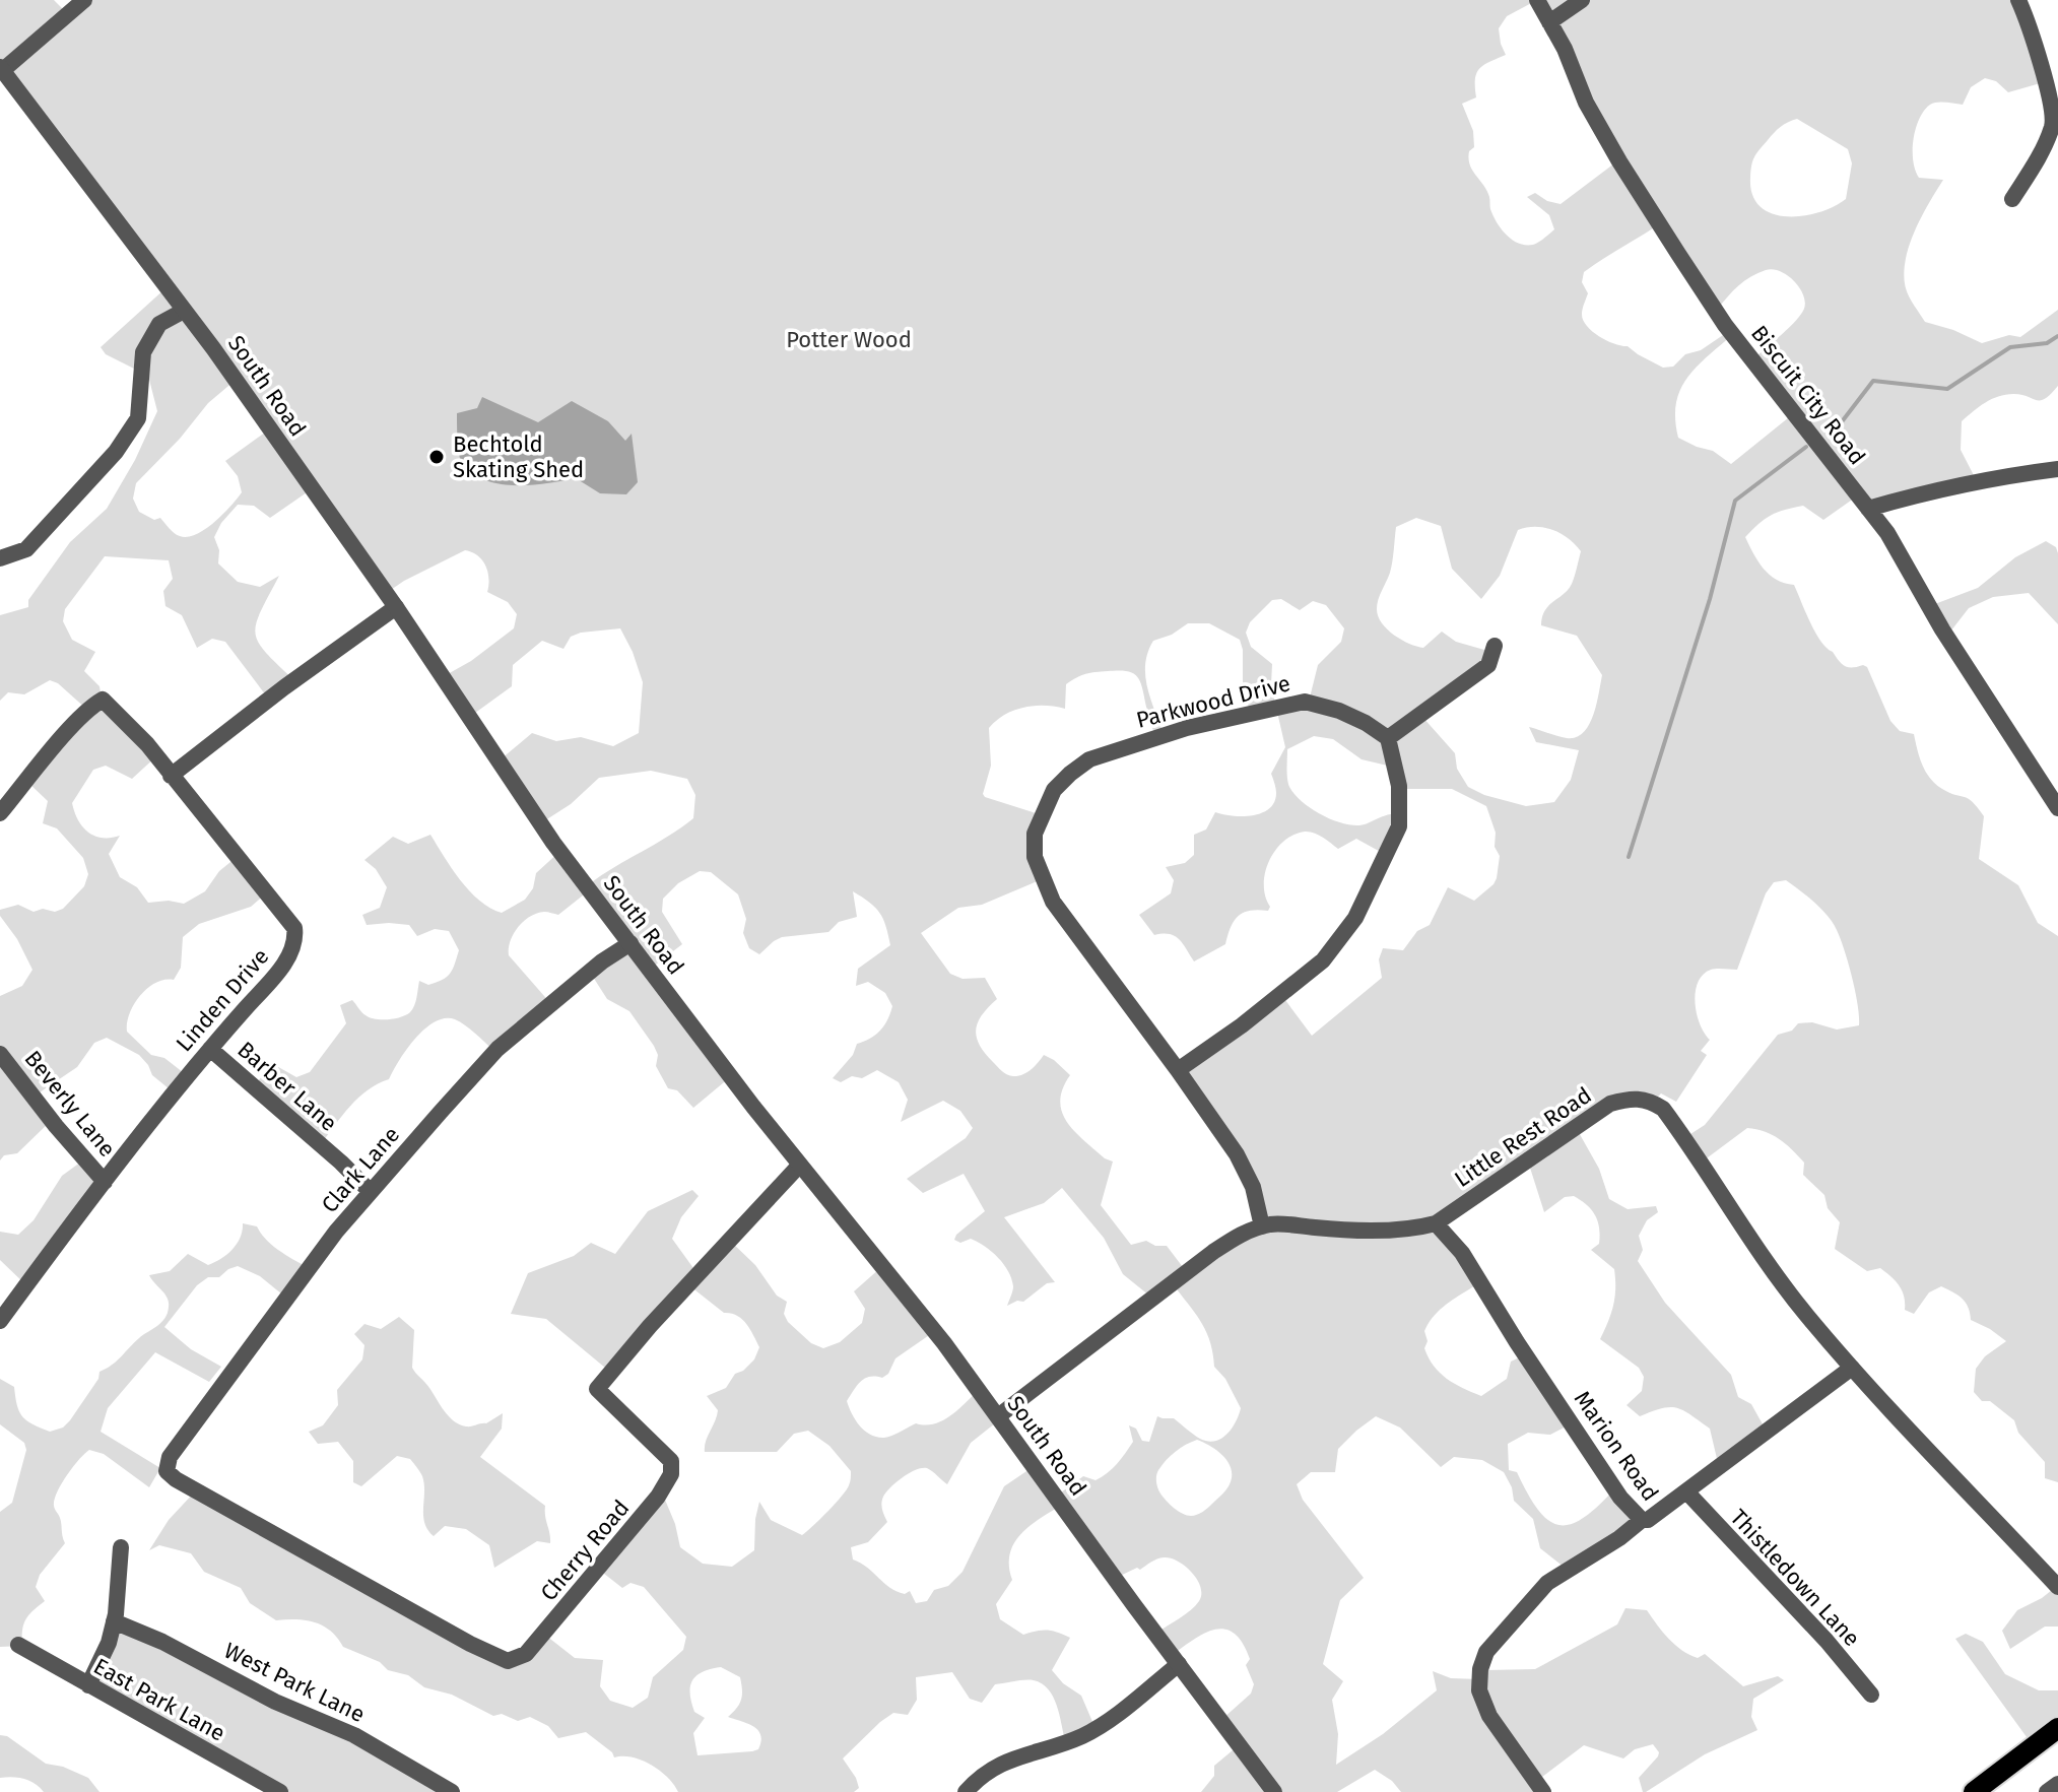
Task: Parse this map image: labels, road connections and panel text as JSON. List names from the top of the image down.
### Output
{
  "streets": {
    "street": [
      "South Road",
      "Biscuit City Road",
      "Parkwood Drive",
      "Linden Drive",
      "Barber Lane",
      "Beverly Lane",
      "Little Rest Road",
      "Clark Lane",
      "Marion Road",
      "Cherry Road",
      "Thistledown Lane",
      "West Park Lane",
      "East Park Lane"
    ]
  },
  "crossings": [
    ["South Road", "Little Rest Road"],
    ["South Road", "Clark Lane"],
    ["South Road", "Cherry Road"],
    ["Parkwood Drive", "Little Rest Road"],
    ["Linden Drive", "Barber Lane"],
    ["Linden Drive", "Beverly Lane"],
    ["Barber Lane", "Clark Lane"],
    ["Little Rest Road", "Marion Road"],
    ["Clark Lane", "Cherry Road"],
    ["Marion Road", "Thistledown Lane"]
  ],
  "parks": ["Potter Wood"],
  "places": ["Bechtold Skating Shed"]
}
